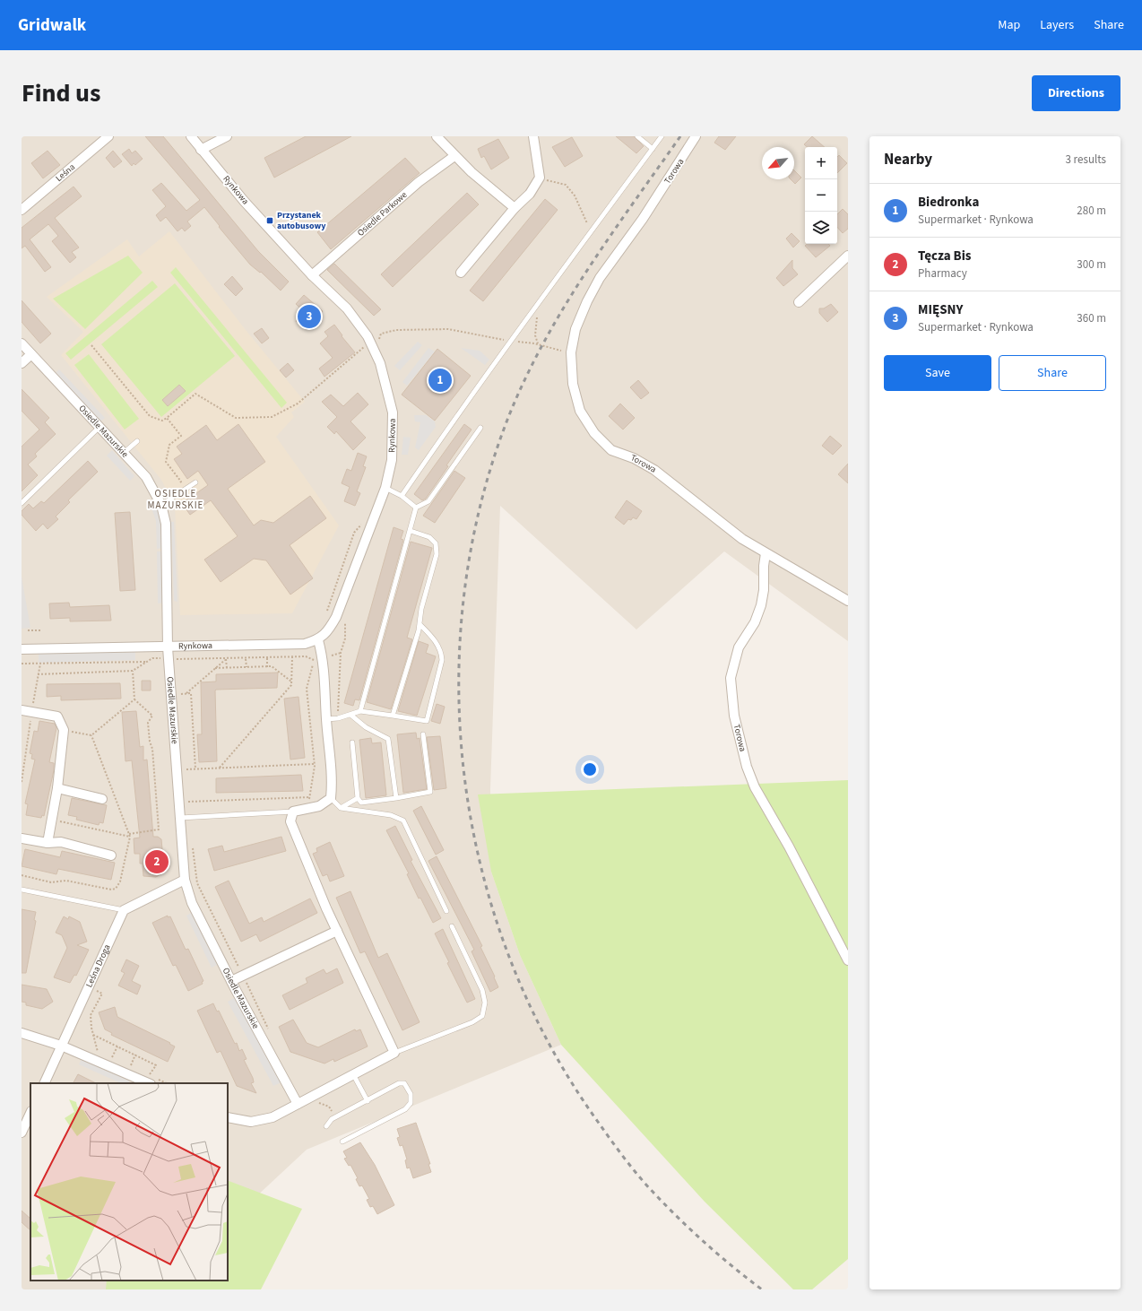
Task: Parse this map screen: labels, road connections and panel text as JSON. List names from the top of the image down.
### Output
{
  "streets": {
    "street": [
      "Torowa",
      "Leśna",
      "Rynkowa",
      "Osiedle Parkowe",
      "Osiedle Mazurskie",
      "Leśna Droga"
    ]
  },
  "crossings": [
    ["Rynkowa", "Osiedle Parkowe"],
    ["Rynkowa", "Osiedle Mazurskie"]
  ],
  "districts": ["OSIEDLE MAZURSKIE"],
  "places": {
    "transit": ["Przystanek autobusowy"]
  },
  "north": "bottom left",
  "page": {
    "header": "Gridwalk",
    "nav": ["Map", "Layers", "Share"],
    "title": "Find us",
    "buttons": [
      "Directions",
      ["Save", "Share"]
    ],
    "heading": ["Nearby", "3 results"],
    "map_buttons": ["+", "−"],
    "list": [
      {
        "mark": "1",
        "name": "Biedronka",
        "note": "Supermarket · Rynkowa",
        "value": "280 m"
      },
      {
        "mark": "2",
        "name": "Tęcza Bis",
        "note": "Pharmacy",
        "value": "300 m"
      },
      {
        "mark": "3",
        "name": "MIĘSNY",
        "note": "Supermarket · Rynkowa",
        "value": "360 m"
      }
    ],
    "pins": ["3", "1", "2"]
  }
}
